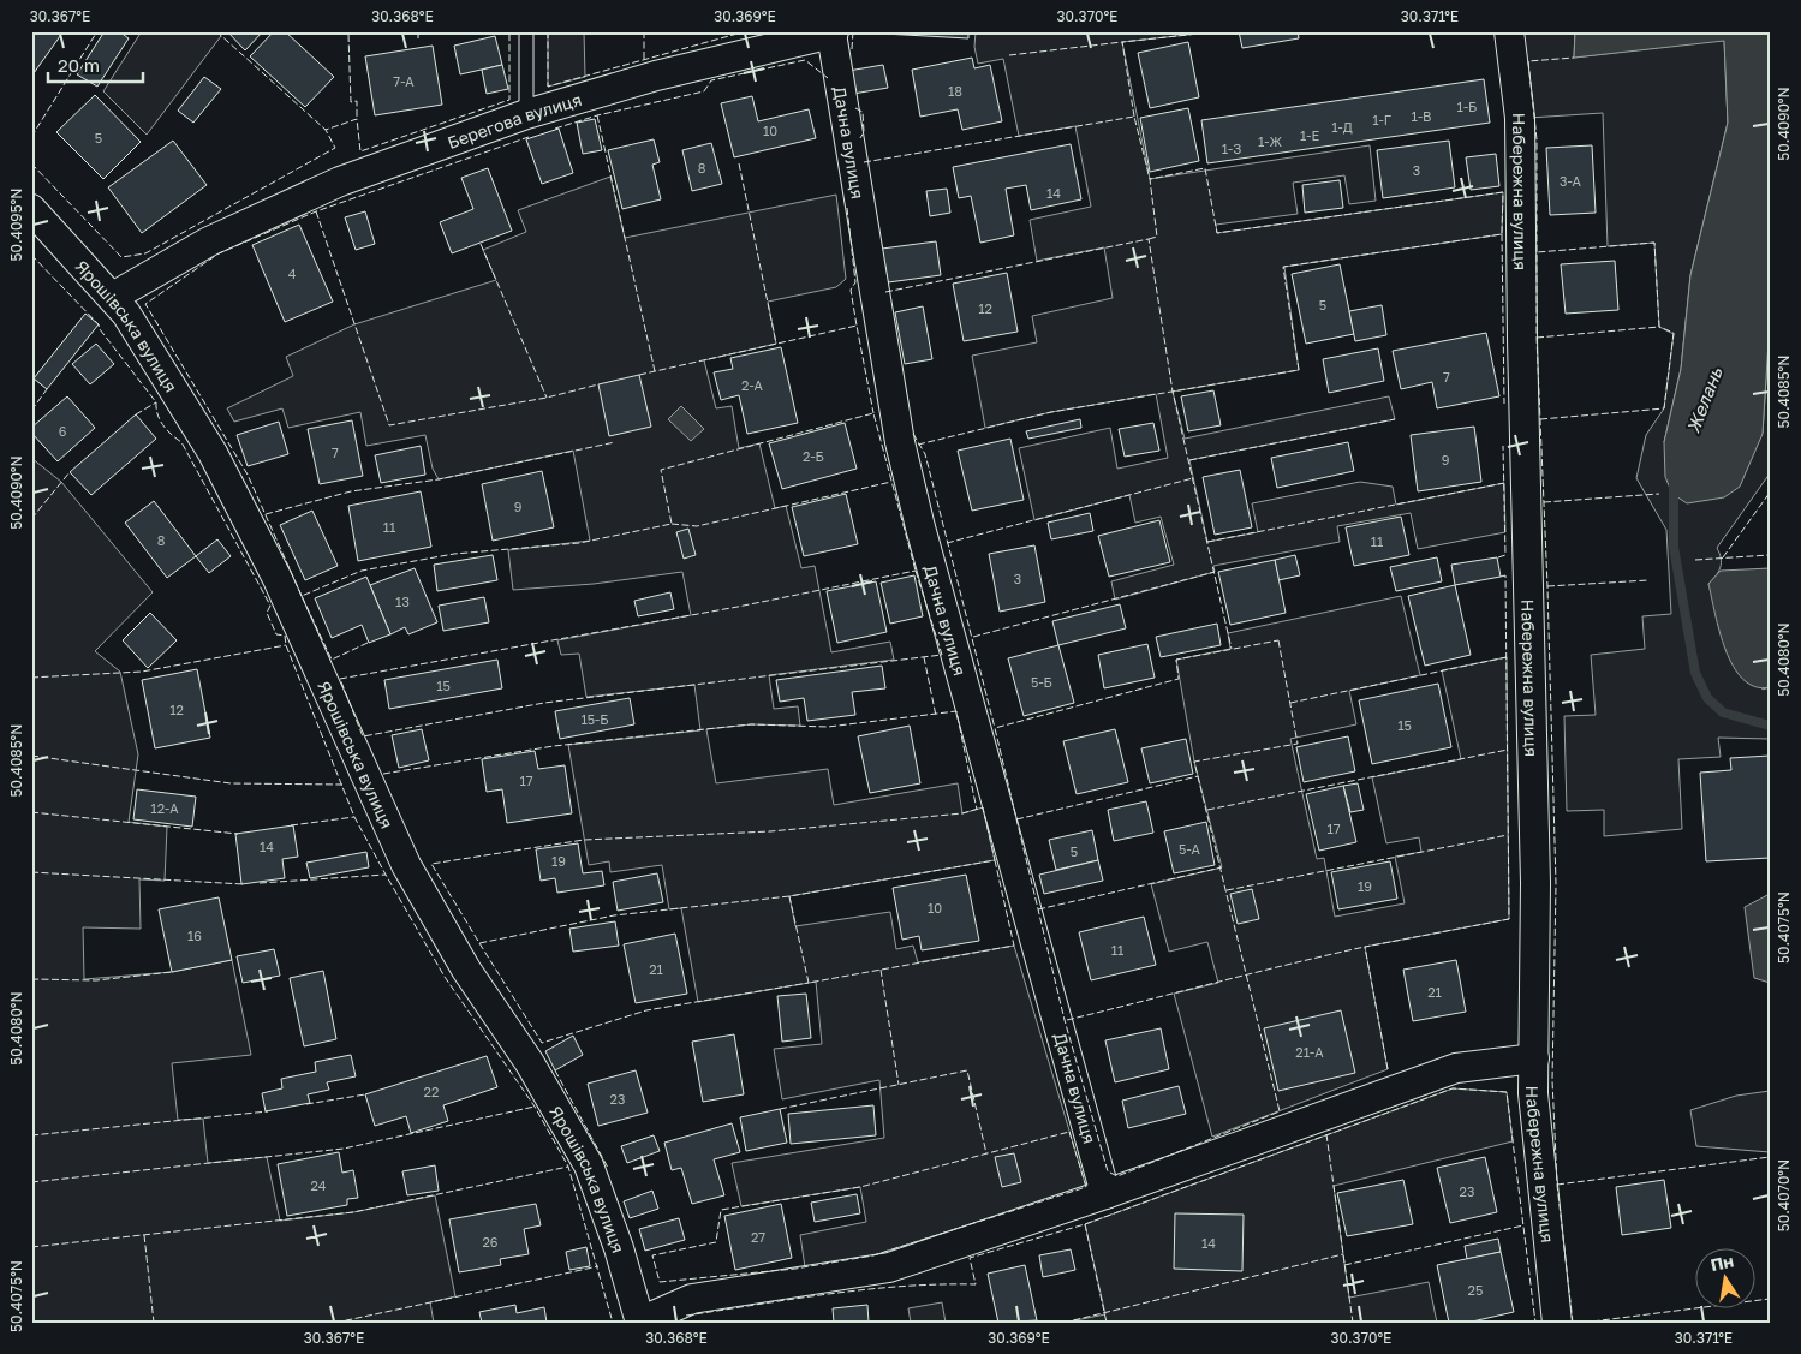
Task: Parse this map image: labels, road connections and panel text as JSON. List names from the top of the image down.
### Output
{
  "streets": {
    "street": [
      "Берегова вулиця",
      "Дачна вулиця",
      "Набережна вулиця",
      "Ярошівська вулиця"
    ]
  },
  "crossings": [
    ["Берегова вулиця", "Дачна вулиця"],
    ["Берегова вулиця", "Ярошівська вулиця"]
  ],
  "water": ["Желань"],
  "house_numbers": [
    "7-А",
    "18",
    "1-Б",
    "1-В",
    "1-Г",
    "1-Д",
    "10",
    "1-Е",
    "5",
    "1-Ж",
    "1-З",
    "8",
    "3",
    "3-А",
    "14",
    "4",
    "5",
    "12",
    "7",
    "2-А",
    "6",
    "7",
    "2-Б",
    "9",
    "9",
    "11",
    "8",
    "11",
    "3",
    "13",
    "5-Б",
    "15",
    "12",
    "15-Б",
    "15",
    "17",
    "12-А",
    "17",
    "14",
    "5-А",
    "5",
    "19",
    "19",
    "10",
    "16",
    "11",
    "21",
    "21",
    "21-А",
    "22",
    "23",
    "24",
    "23",
    "27",
    "26",
    "14",
    "25"
  ],
  "scale_bar": "20 m",
  "north": "top",
  "coordinates": [
    "30.367°E",
    "30.368°E",
    "30.369°E",
    "30.370°E",
    "30.371°E",
    "50.4090°N",
    "50.4095°N",
    "50.4085°N",
    "50.4080°N",
    "50.4075°N",
    "50.4070°N"
  ]
}
